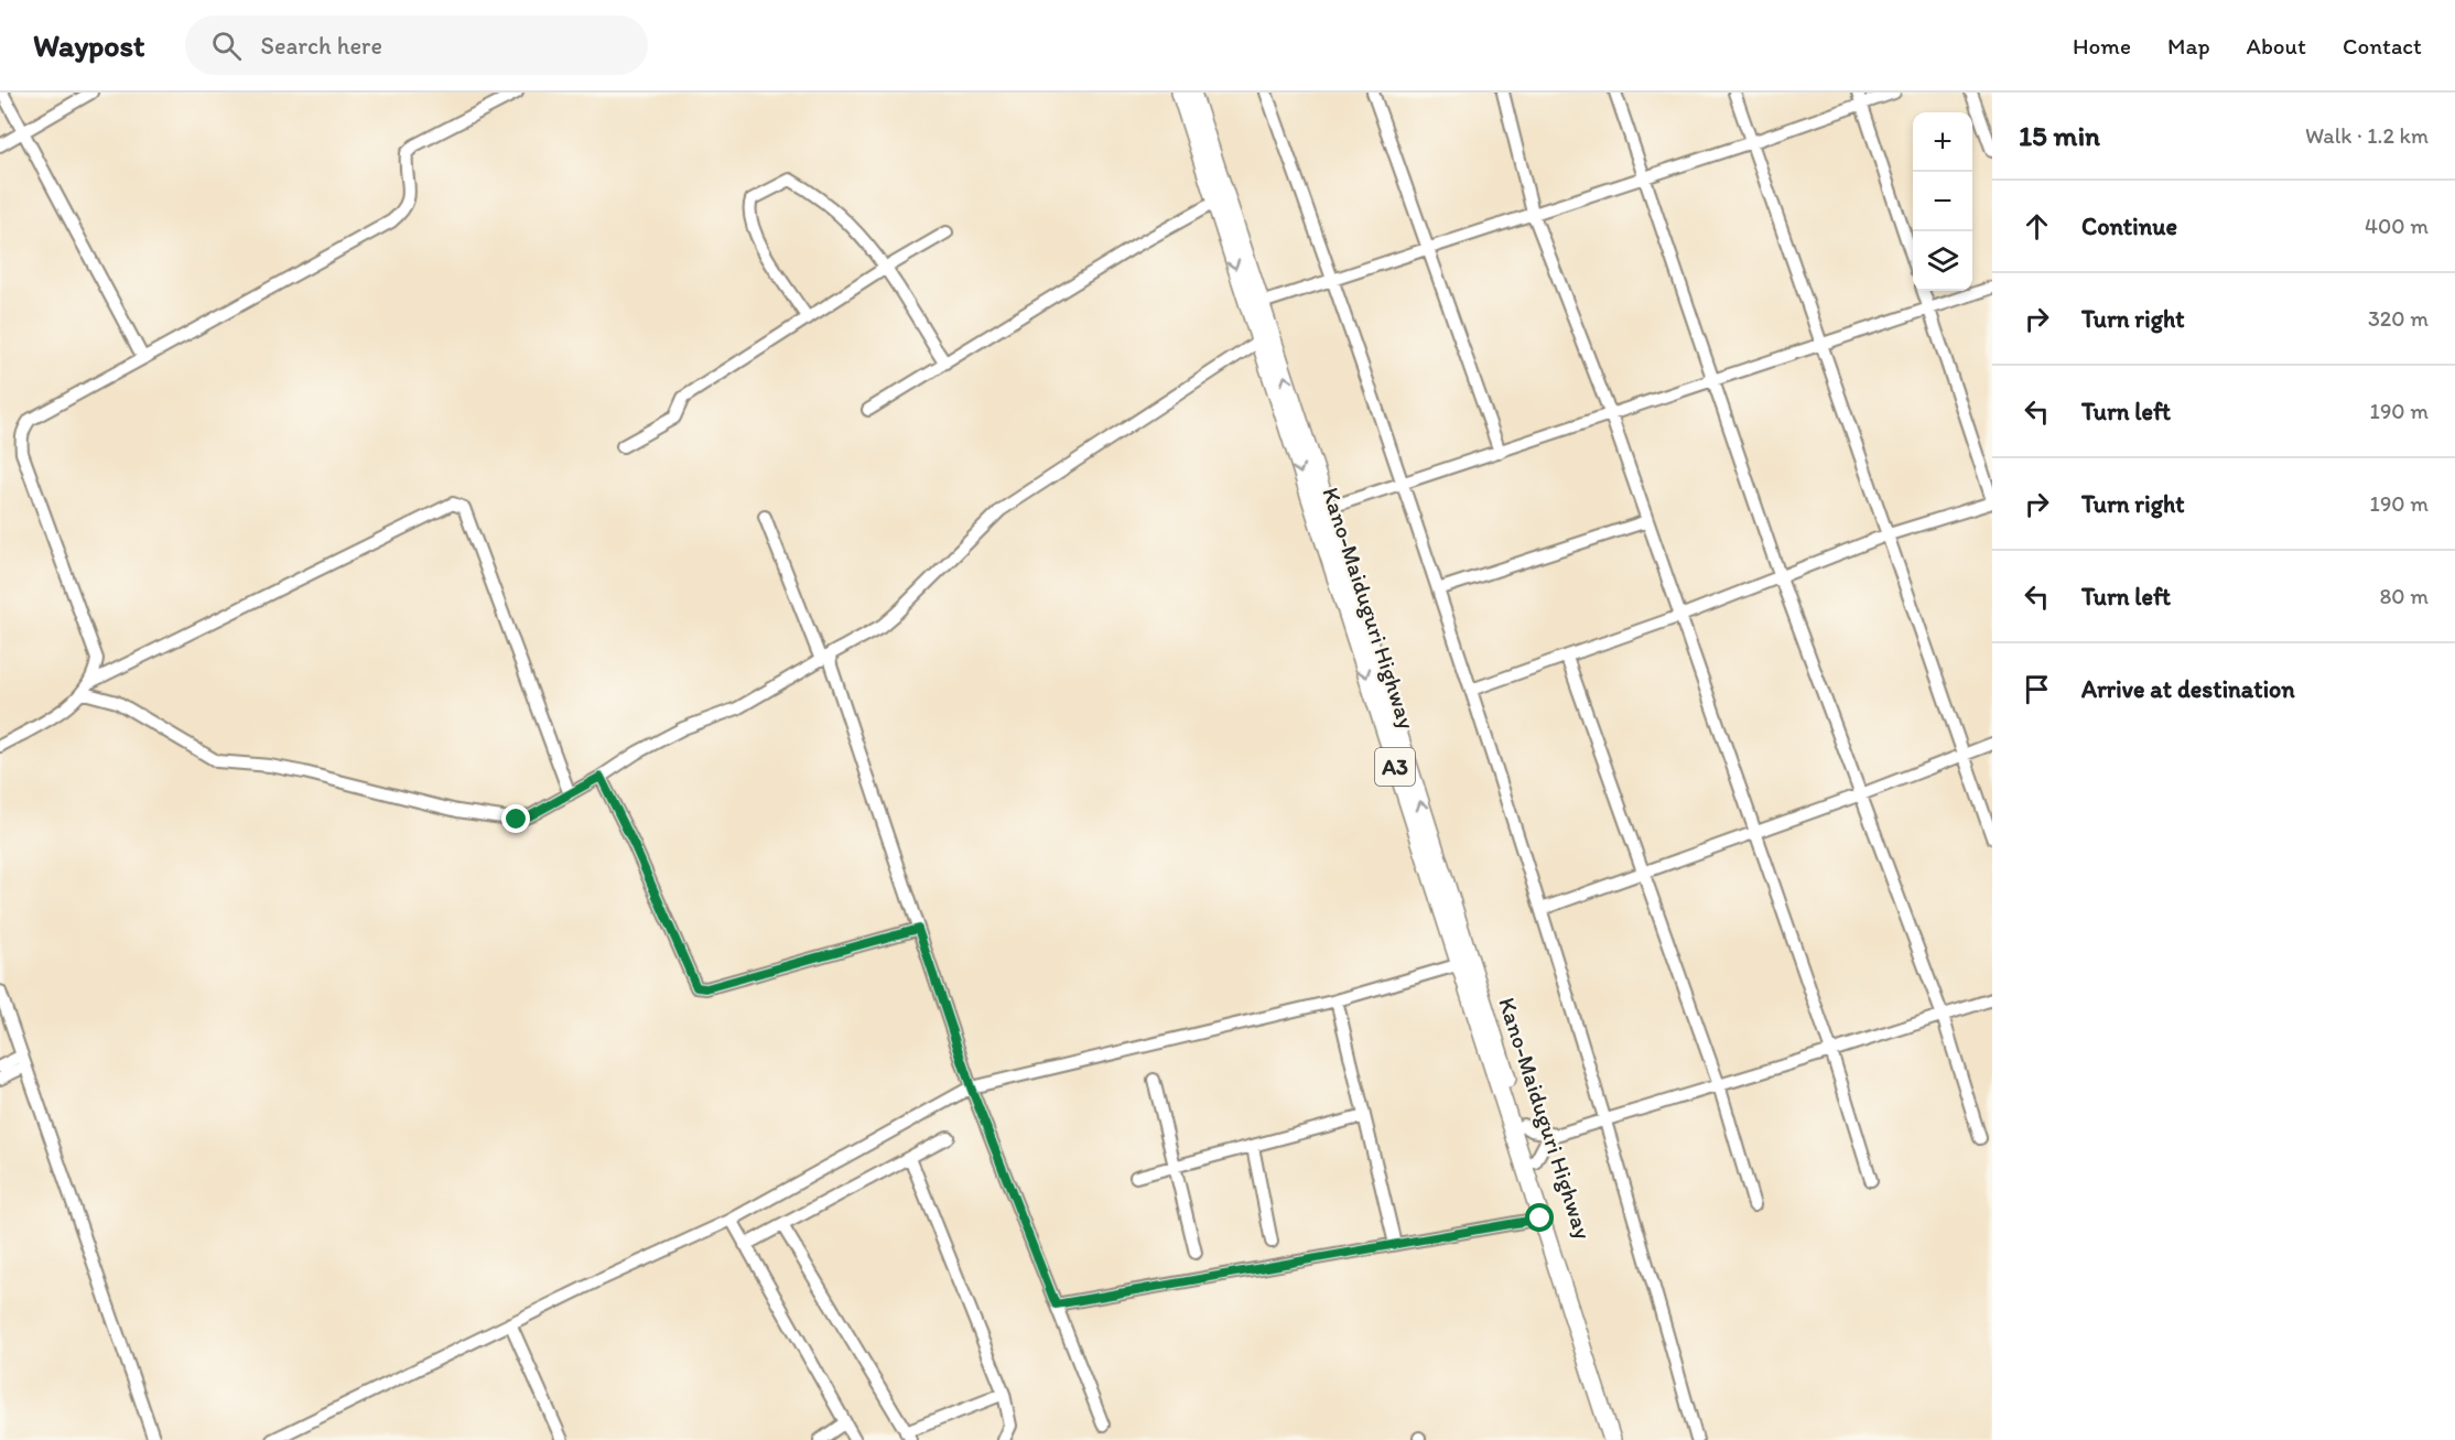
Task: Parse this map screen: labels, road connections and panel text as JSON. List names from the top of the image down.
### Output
{
  "streets": {
    "highway": ["Kano-Maiduguri Highway", "A3"]
  },
  "page": {
    "header": "Waypost",
    "search": "Search here",
    "nav": [
      "Home",
      "Map",
      "About",
      "Contact"
    ],
    "heading": ["15 min", "Walk · 1.2 km"],
    "map_buttons": ["+", "−"],
    "list": [
      ["Continue", "400 m"],
      ["Turn right", "320 m"],
      ["Turn left", "190 m"],
      ["Turn right", "190 m"],
      ["Turn left", "80 m"],
      "Arrive at destination"
    ]
  }
}
